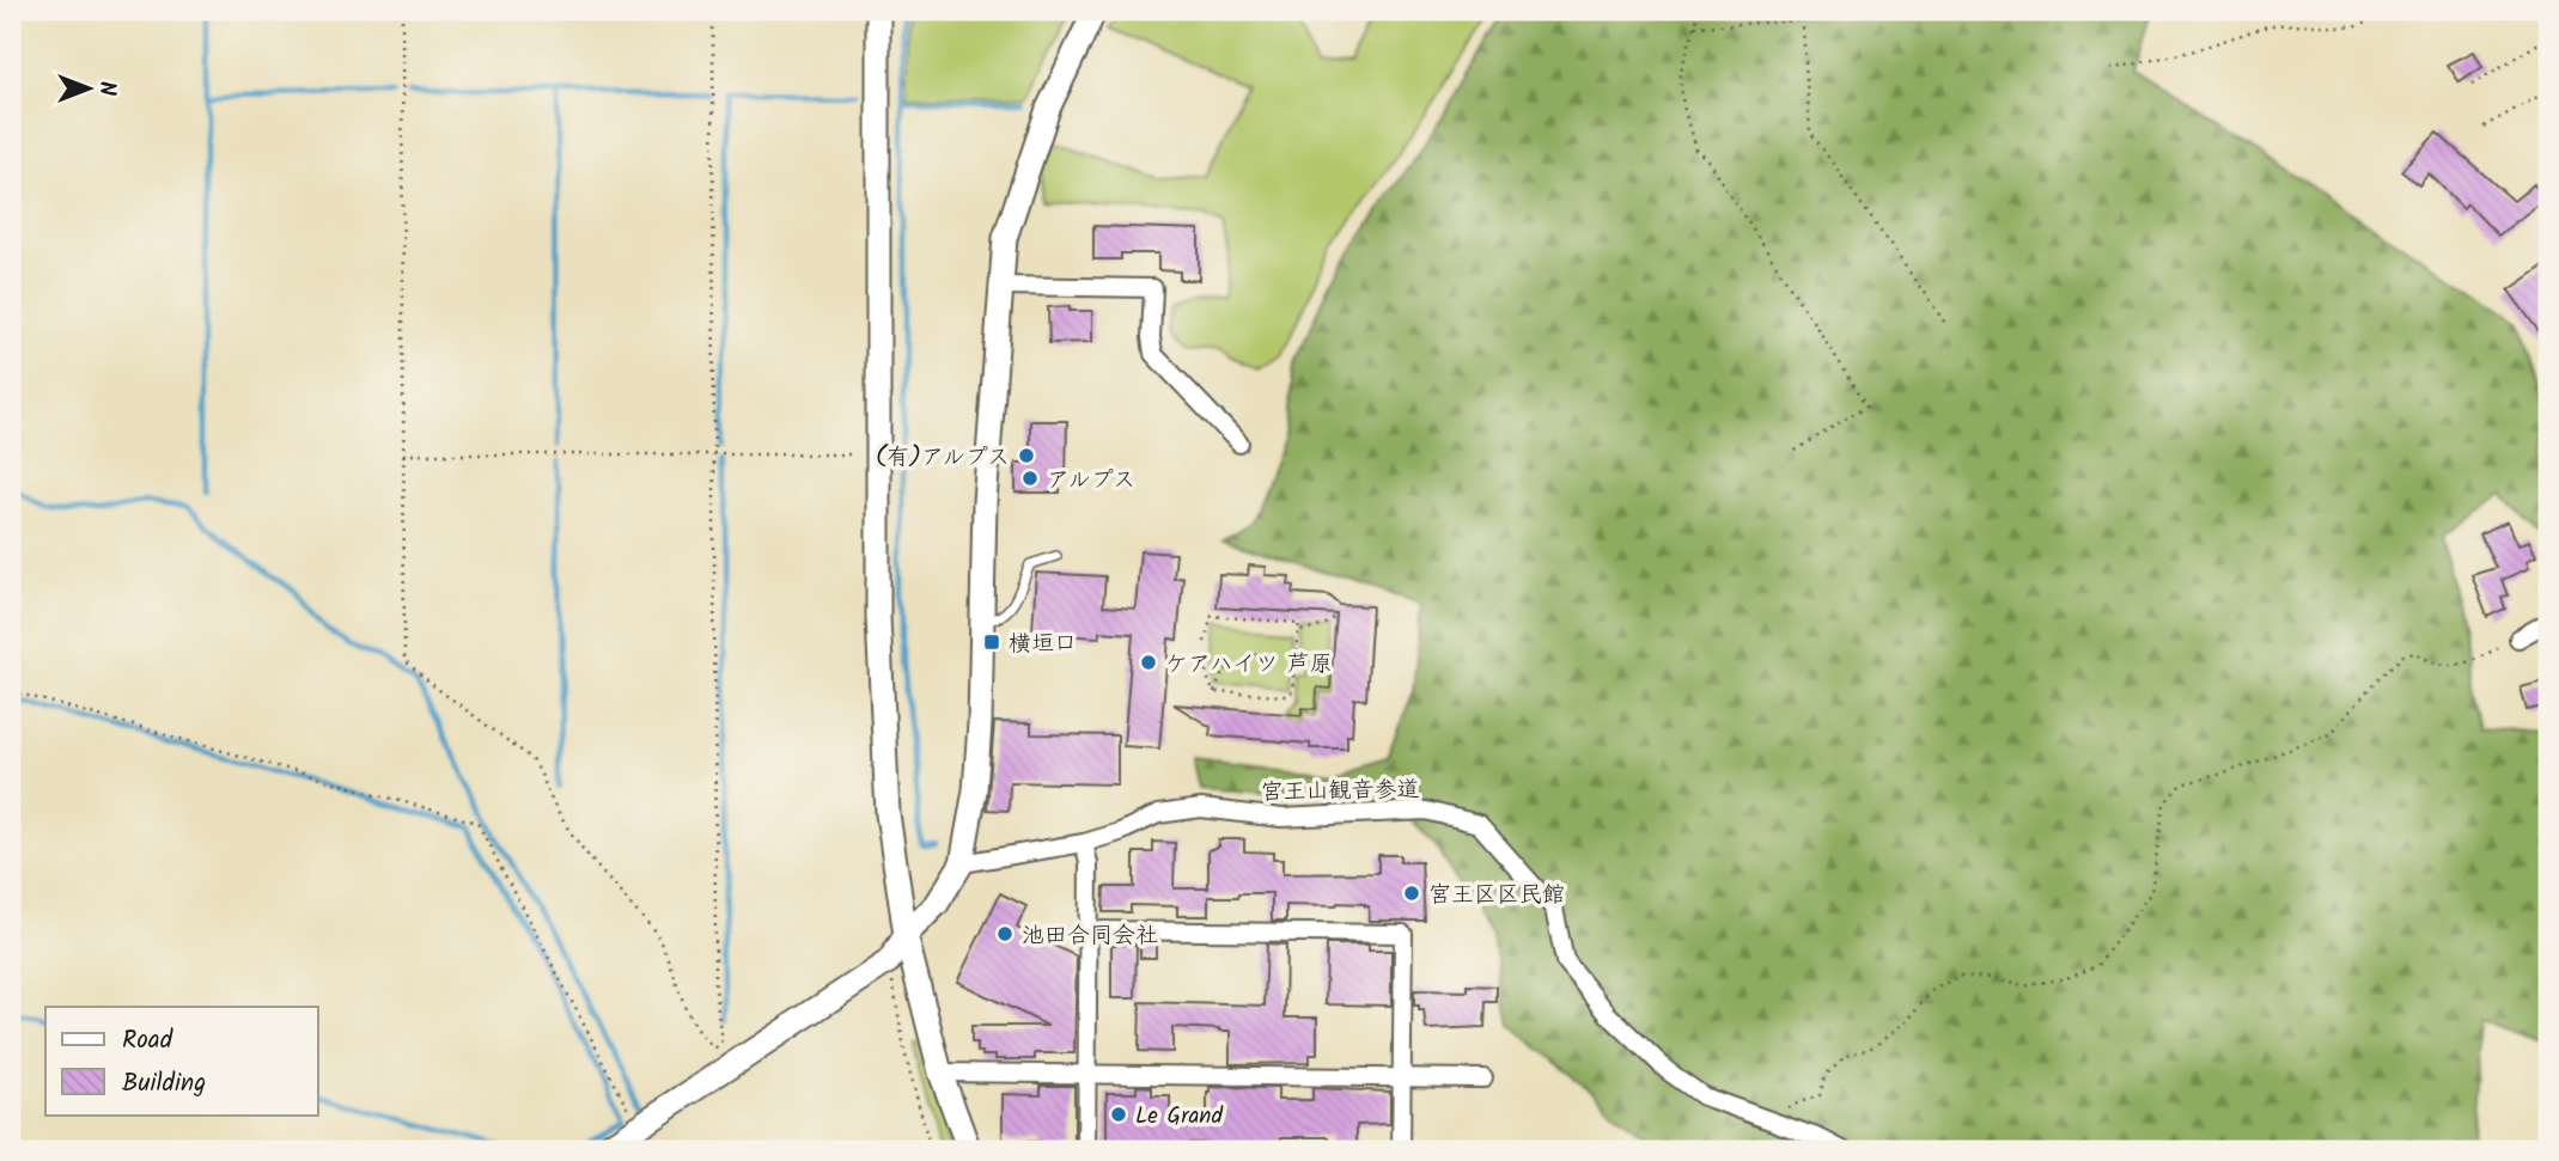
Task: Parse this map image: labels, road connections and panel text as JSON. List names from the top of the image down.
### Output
{
  "streets": {
    "street": ["宮王山観音参道"]
  },
  "places": {
    "other": [
      "(有)アルプス",
      "アルプス",
      "ケアハイツ 芦原",
      "宮王区区民館",
      "池田合同会社",
      "Le Grand"
    ],
    "transit": ["横垣口"]
  },
  "legend": ["Road", "Building"],
  "north": "right"
}
